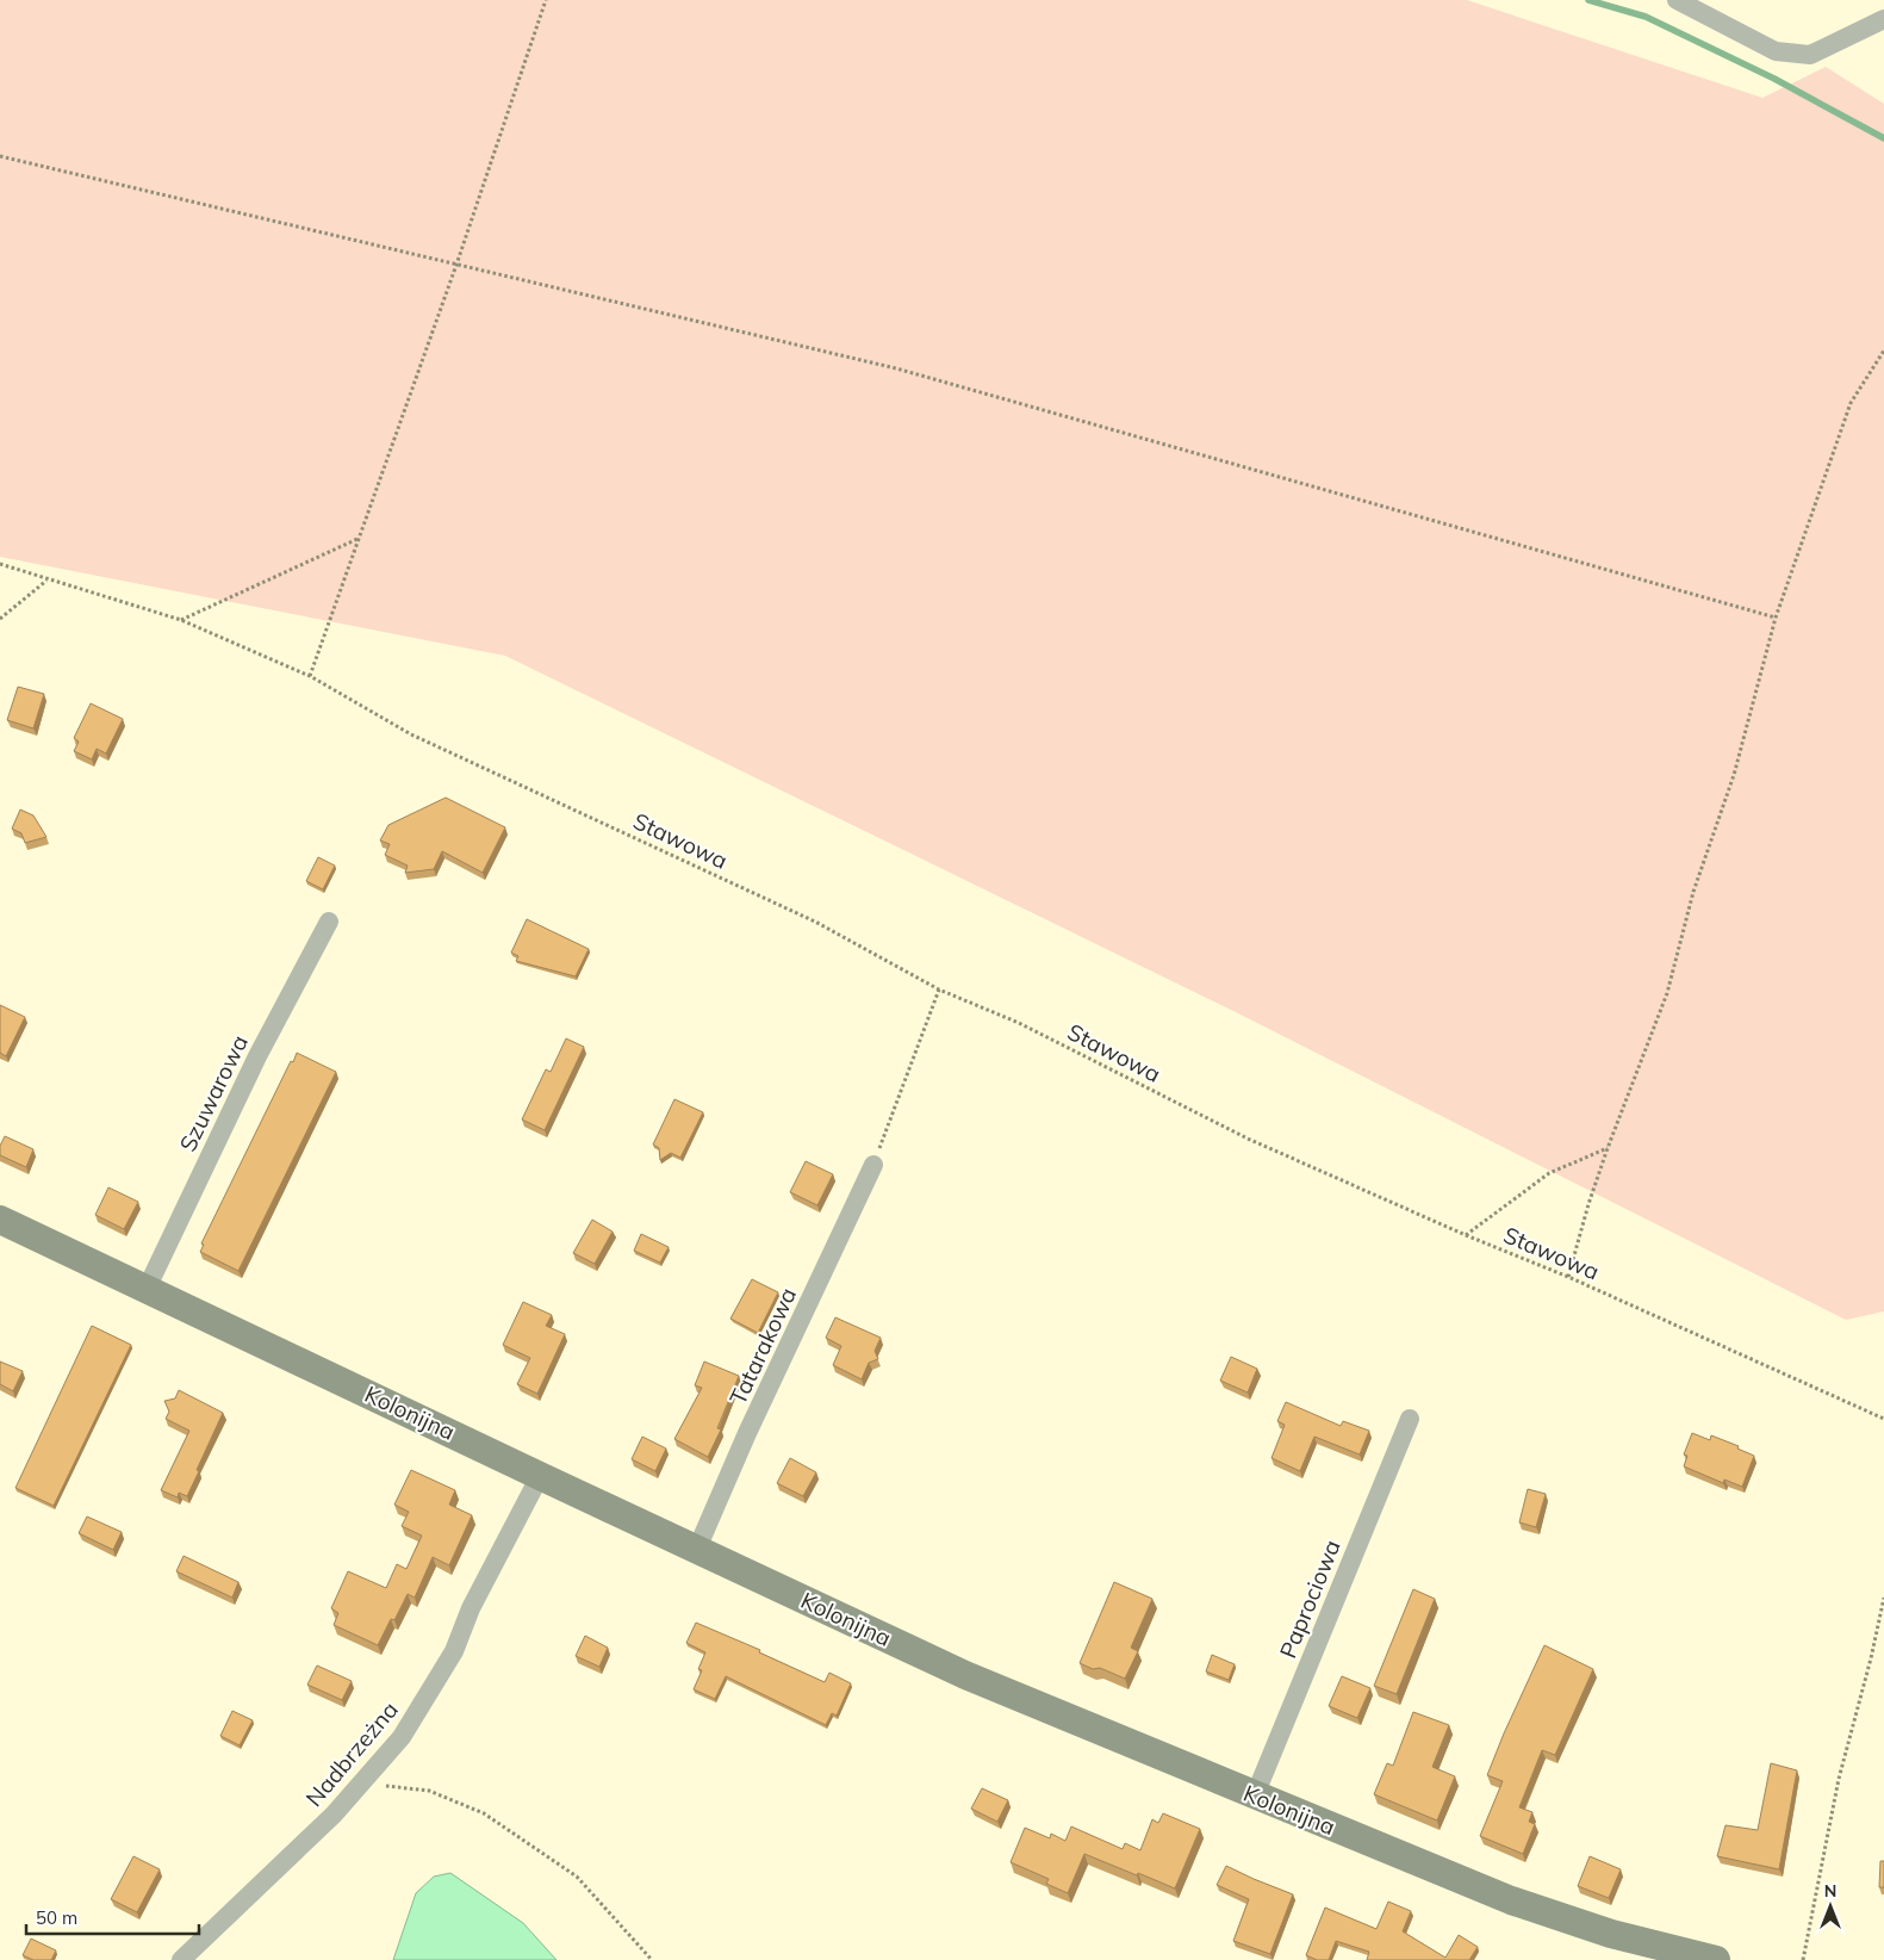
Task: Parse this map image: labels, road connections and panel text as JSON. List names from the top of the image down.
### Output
{
  "streets": {
    "street": [
      "Szuwarowa",
      "Tatarakowa",
      "Kolonijna",
      "Paprociowa",
      "Nadbrzeżna"
    ],
    "path": ["Stawowa"]
  },
  "crossings": [
    ["Szuwarowa", "Kolonijna"],
    ["Tatarakowa", "Kolonijna"],
    ["Kolonijna", "Paprociowa"],
    ["Kolonijna", "Nadbrzeżna"]
  ],
  "scale_bar": "50 m",
  "north": "top"
}
